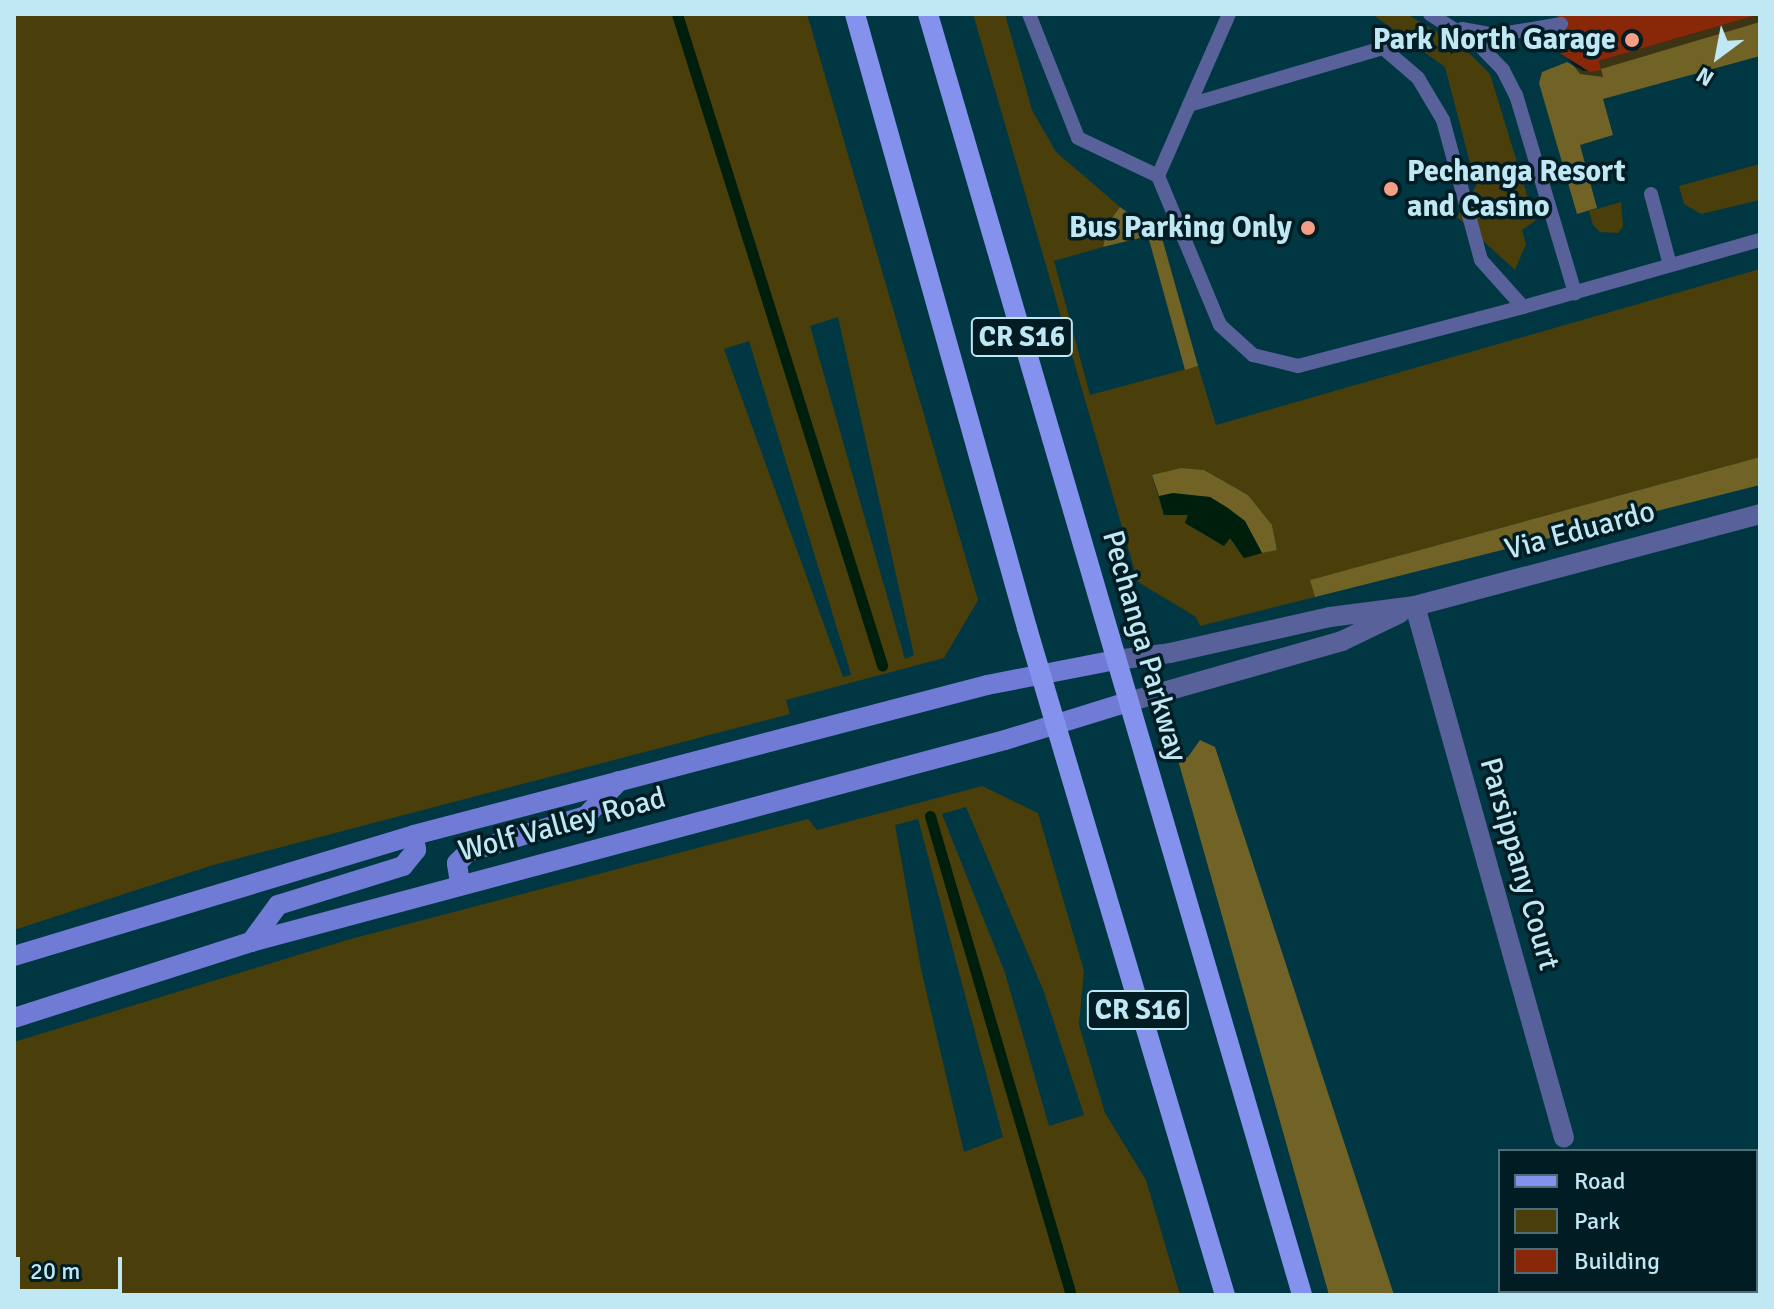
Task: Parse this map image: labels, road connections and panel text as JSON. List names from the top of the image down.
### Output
{
  "streets": {
    "main road": ["CR S16", "Pechanga Parkway", "Wolf Valley Road"],
    "street": ["Via Eduardo", "Parsippany Court"]
  },
  "crossings": [
    ["CR S16", "Wolf Valley Road"],
    ["Via Eduardo", "Pechanga Parkway"],
    ["Via Eduardo", "Wolf Valley Road"],
    ["Via Eduardo", "Parsippany Court"],
    ["Pechanga Parkway", "Wolf Valley Road"]
  ],
  "places": ["Park North Garage", "Pechanga Resort and Casino", "Bus Parking Only"],
  "legend": ["Road", "Park", "Building"],
  "scale_bar": "20 m",
  "north": "bottom left"
}
